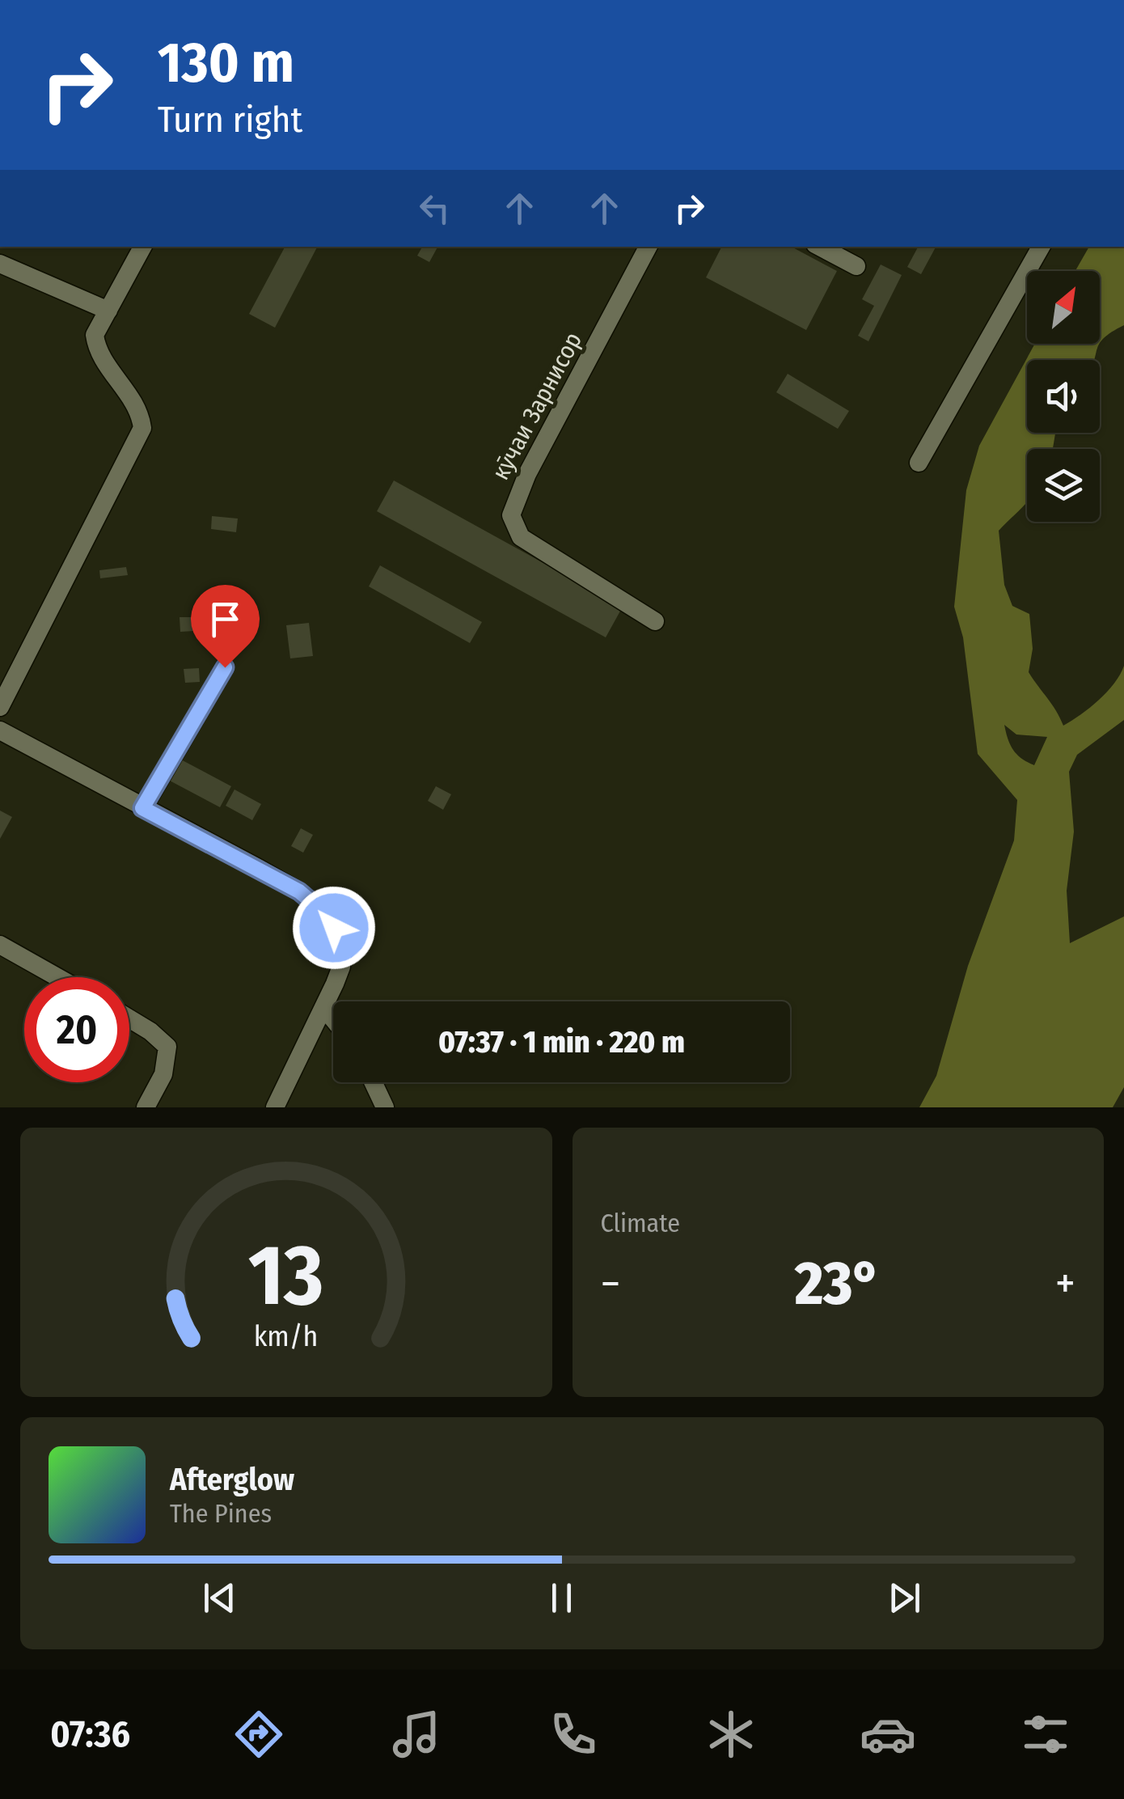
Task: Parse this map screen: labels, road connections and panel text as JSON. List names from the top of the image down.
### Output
{
  "streets": {
    "lane": ["кӯчаи Зарнисор"]
  },
  "north": "top right",
  "page": {
    "turn": ["130 m", "Turn right"],
    "limit": "20",
    "trip": "07:37 · 1 min · 220 m",
    "tile": "Climate",
    "heat": ["−", "23°", "+"],
    "song": ["Afterglow", "The Pines"],
    "tabs": "07:36",
    "gauge": ["13", "km/h"]
  }
}
